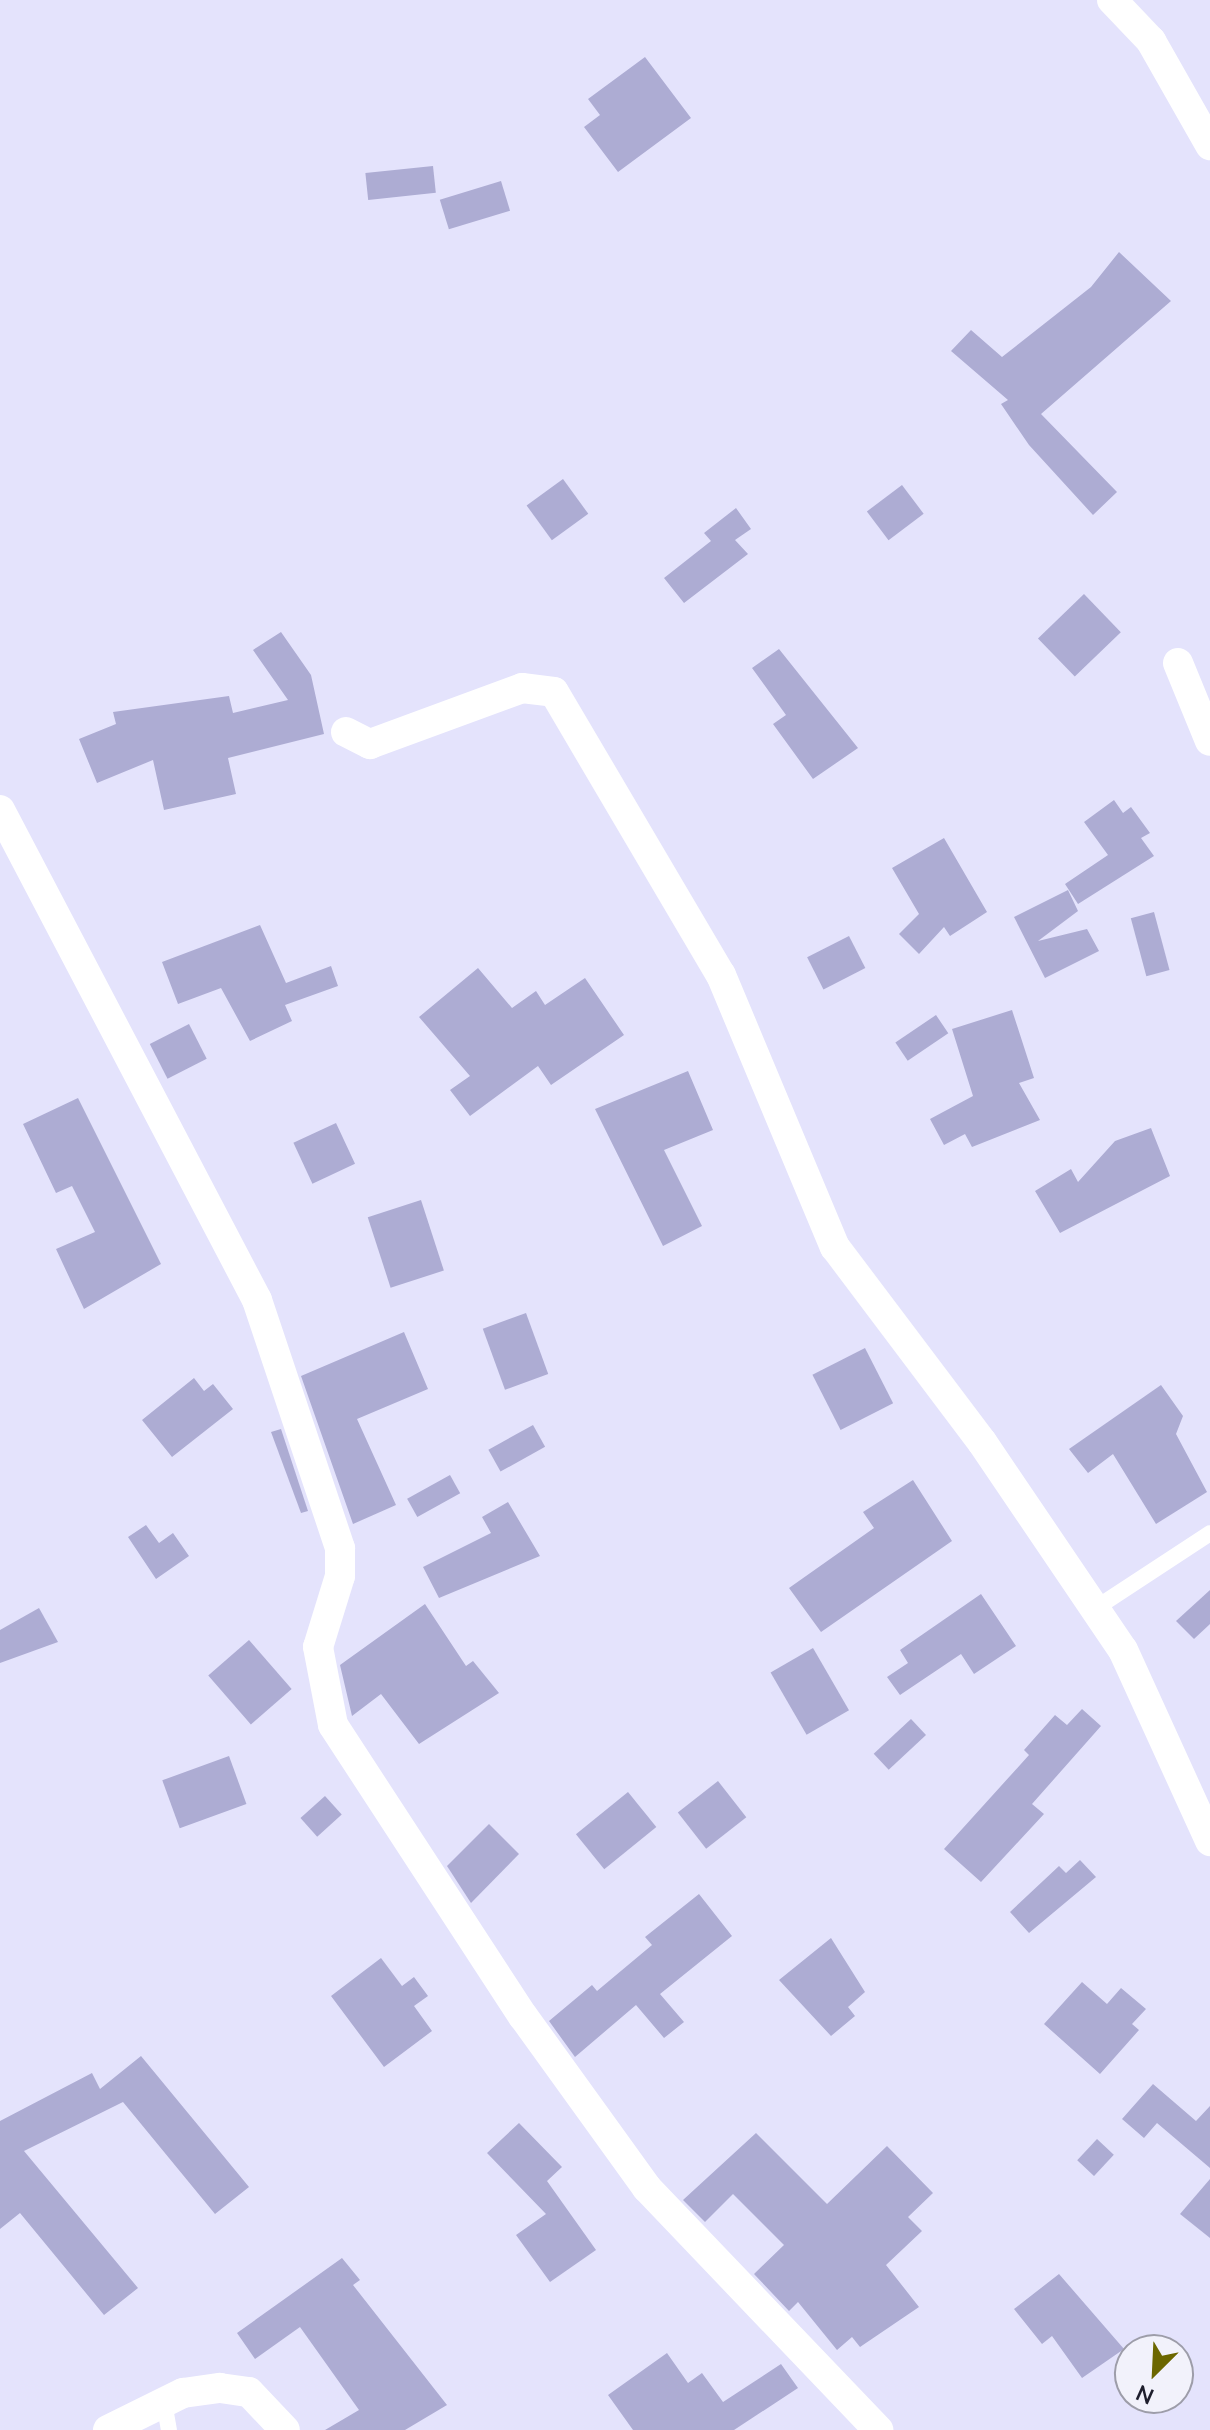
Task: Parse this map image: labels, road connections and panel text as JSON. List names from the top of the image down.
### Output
{
  "north": "bottom left"
}
